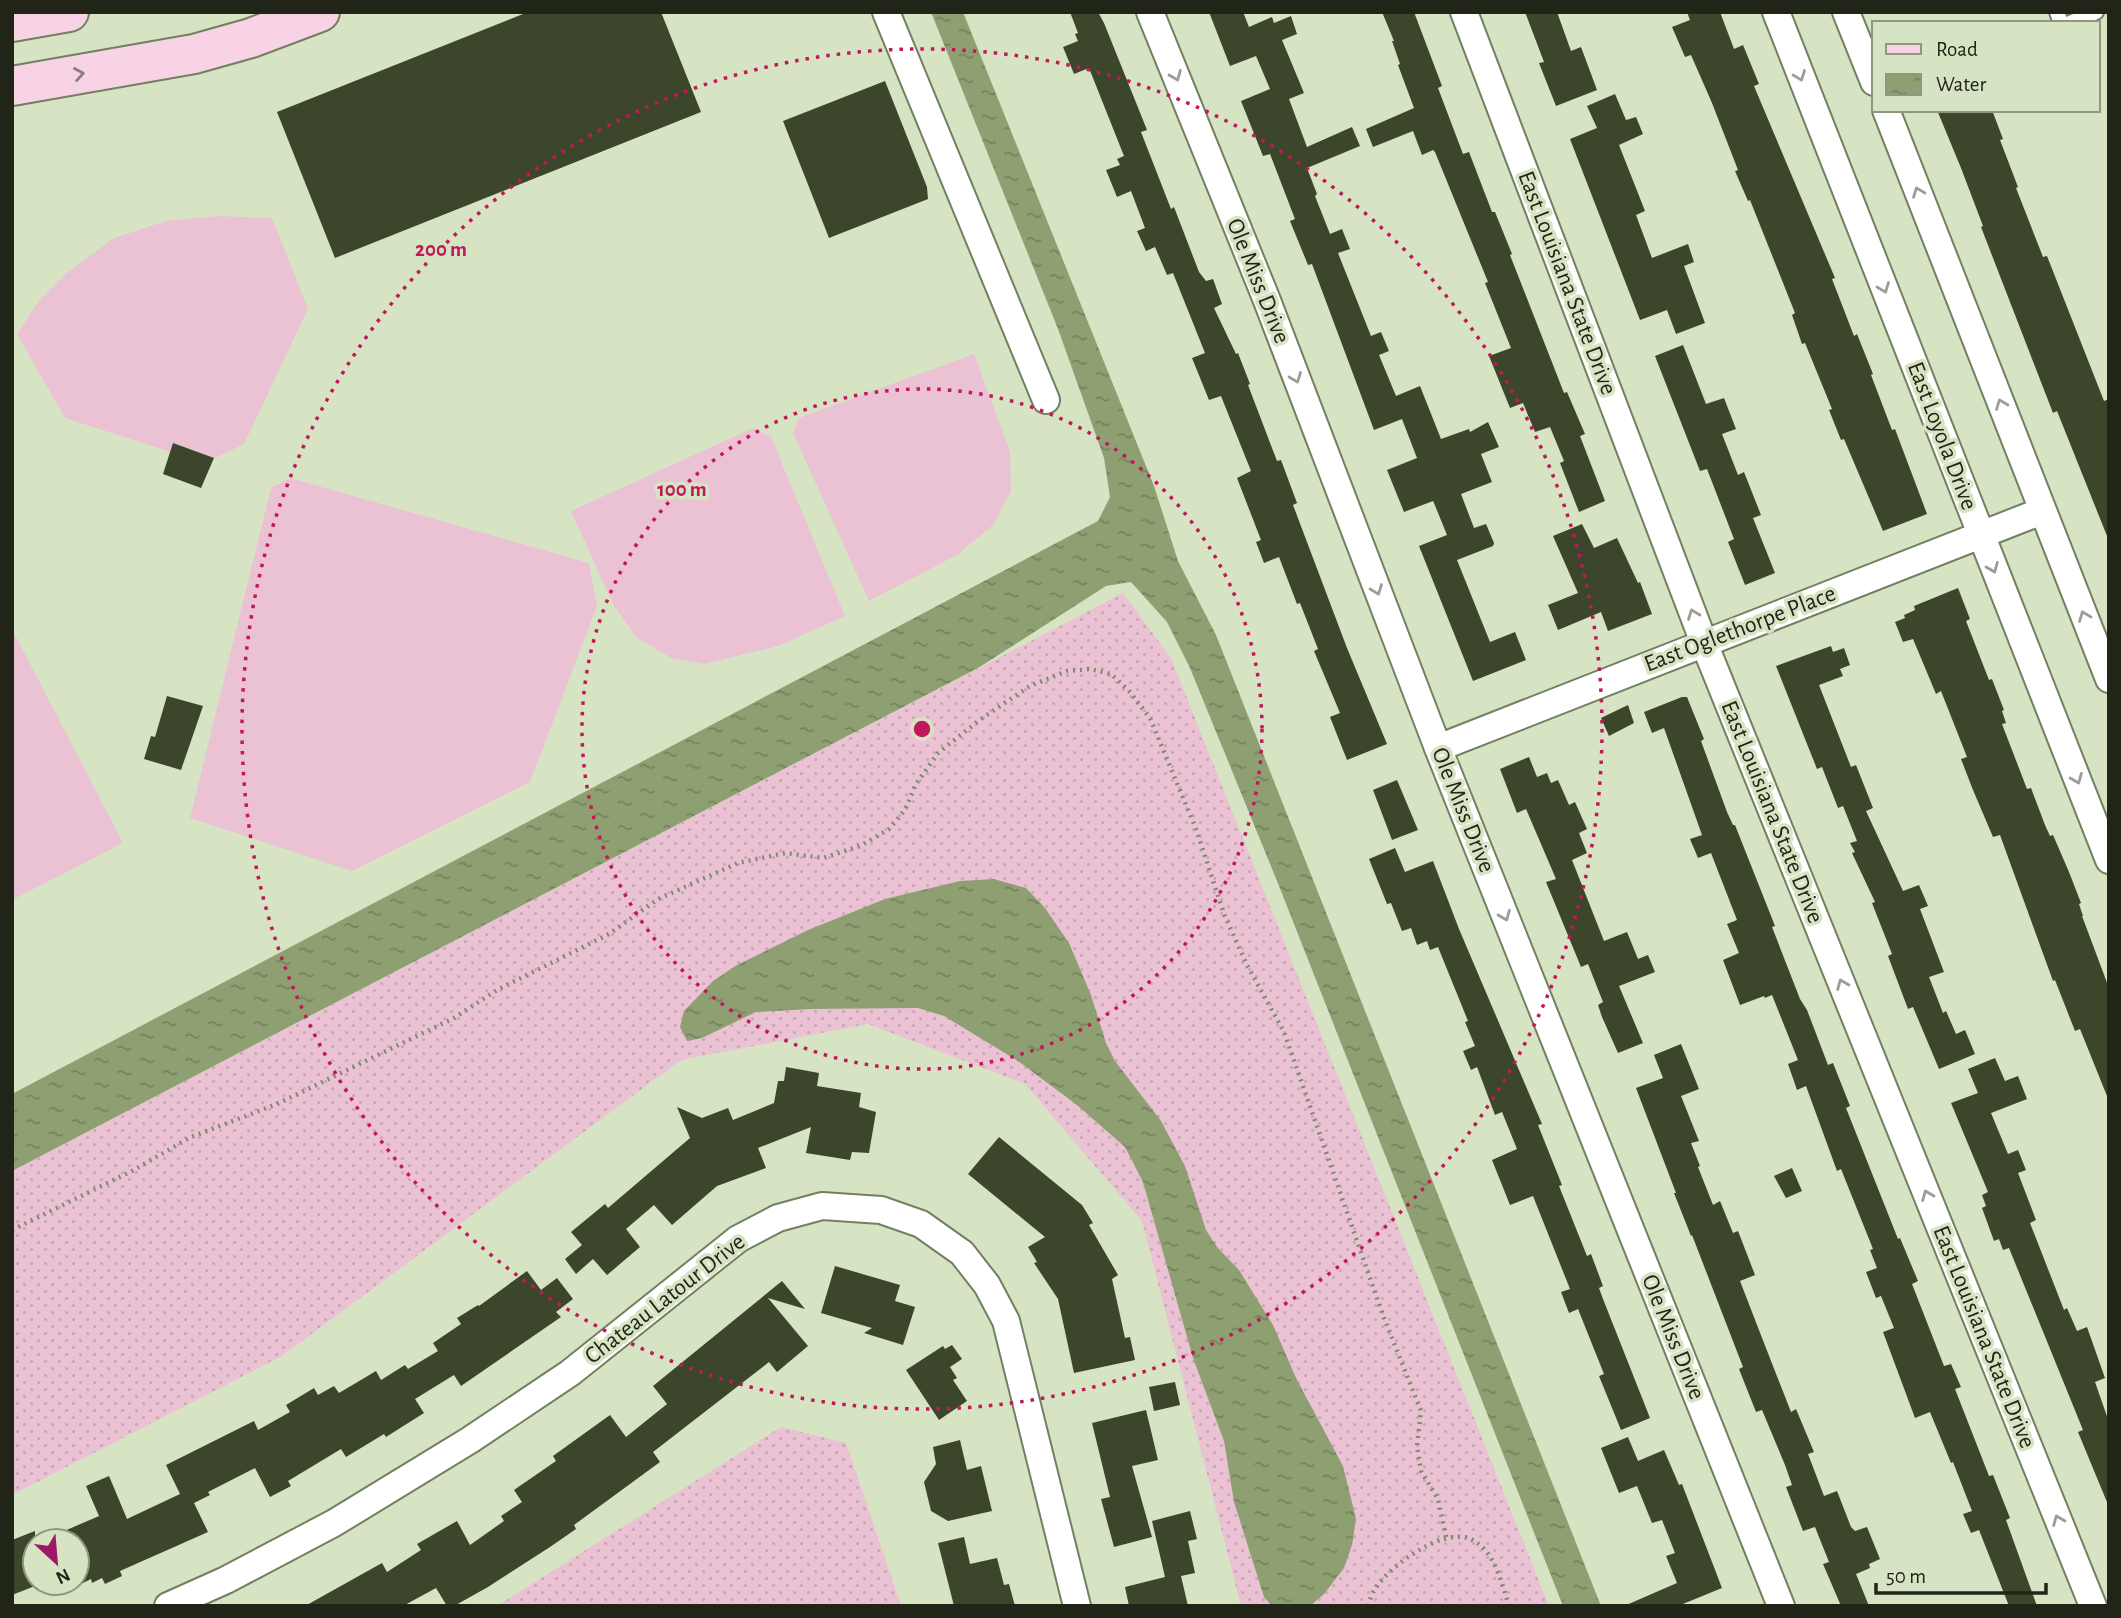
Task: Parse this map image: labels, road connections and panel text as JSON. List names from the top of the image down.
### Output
{
  "streets": {
    "street": [
      "Ole Miss Drive",
      "East Louisiana State Drive",
      "East Loyola Drive",
      "East Oglethorpe Place",
      "Chateau Latour Drive"
    ]
  },
  "crossings": [
    ["Ole Miss Drive", "East Oglethorpe Place"],
    ["East Louisiana State Drive", "East Oglethorpe Place"],
    ["East Loyola Drive", "East Oglethorpe Place"]
  ],
  "one_way": ["Ole Miss Drive", "East Louisiana State Drive"],
  "legend": ["Road", "Water"],
  "scale_bar": "50 m",
  "north": "bottom right",
  "rings": ["200 m", "100 m"]
}
